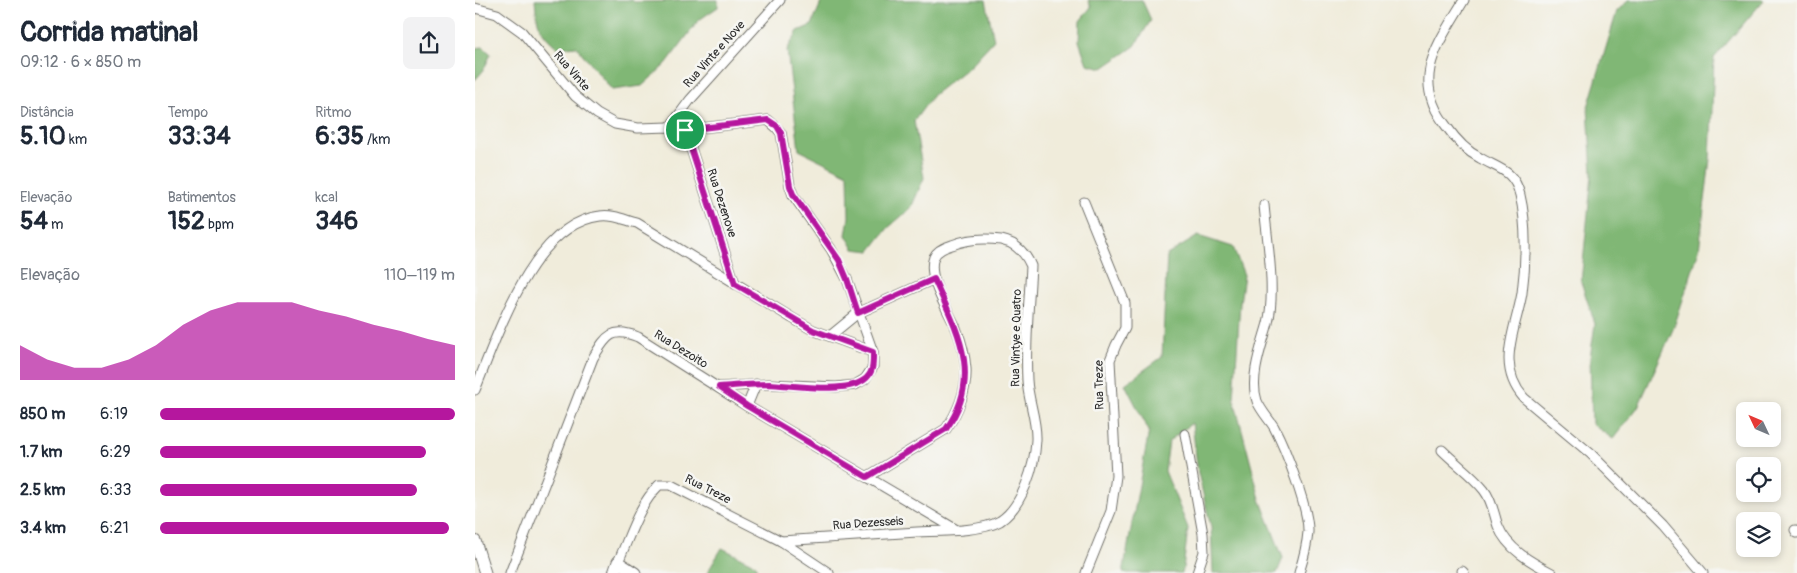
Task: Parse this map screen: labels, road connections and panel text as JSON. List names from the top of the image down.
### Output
{
  "streets": {
    "street": [
      "Rua Vinte e Nove",
      "Rua Vinte",
      "Rua Dezenove",
      "Rua Vintye e Quatro",
      "Rua Dezoito",
      "Rua Treze",
      "Rua Dezesseis"
    ]
  },
  "crossings": [
    ["Rua Vinte e Nove", "Rua Vinte"],
    ["Rua Vinte", "Rua Dezenove"],
    ["Rua Vintye e Quatro", "Rua Dezoito"],
    ["Rua Vintye e Quatro", "Rua Dezesseis"],
    ["Rua Dezoito", "Rua Dezesseis"],
    ["Rua Treze", "Rua Dezesseis"]
  ],
  "north": "top left",
  "page": {
    "heading": ["Corrida matinal", "09:12 · 6 × 850 m"],
    "stats": [
      ["Distância", "5.10 km"],
      ["Tempo", "33:34"],
      ["Ritmo", "6:35 /km"],
      ["Elevação", "54 m"],
      ["Batimentos", "152 bpm"],
      ["kcal", "346"]
    ],
    "chart": ["Elevação", "110–119 m"],
    "list": [
      {
        "name": "850 m",
        "note": "6:19"
      },
      {
        "name": "1.7 km",
        "note": "6:29"
      },
      {
        "name": "2.5 km",
        "note": "6:33"
      },
      {
        "name": "3.4 km",
        "note": "6:21"
      }
    ]
  }
}
